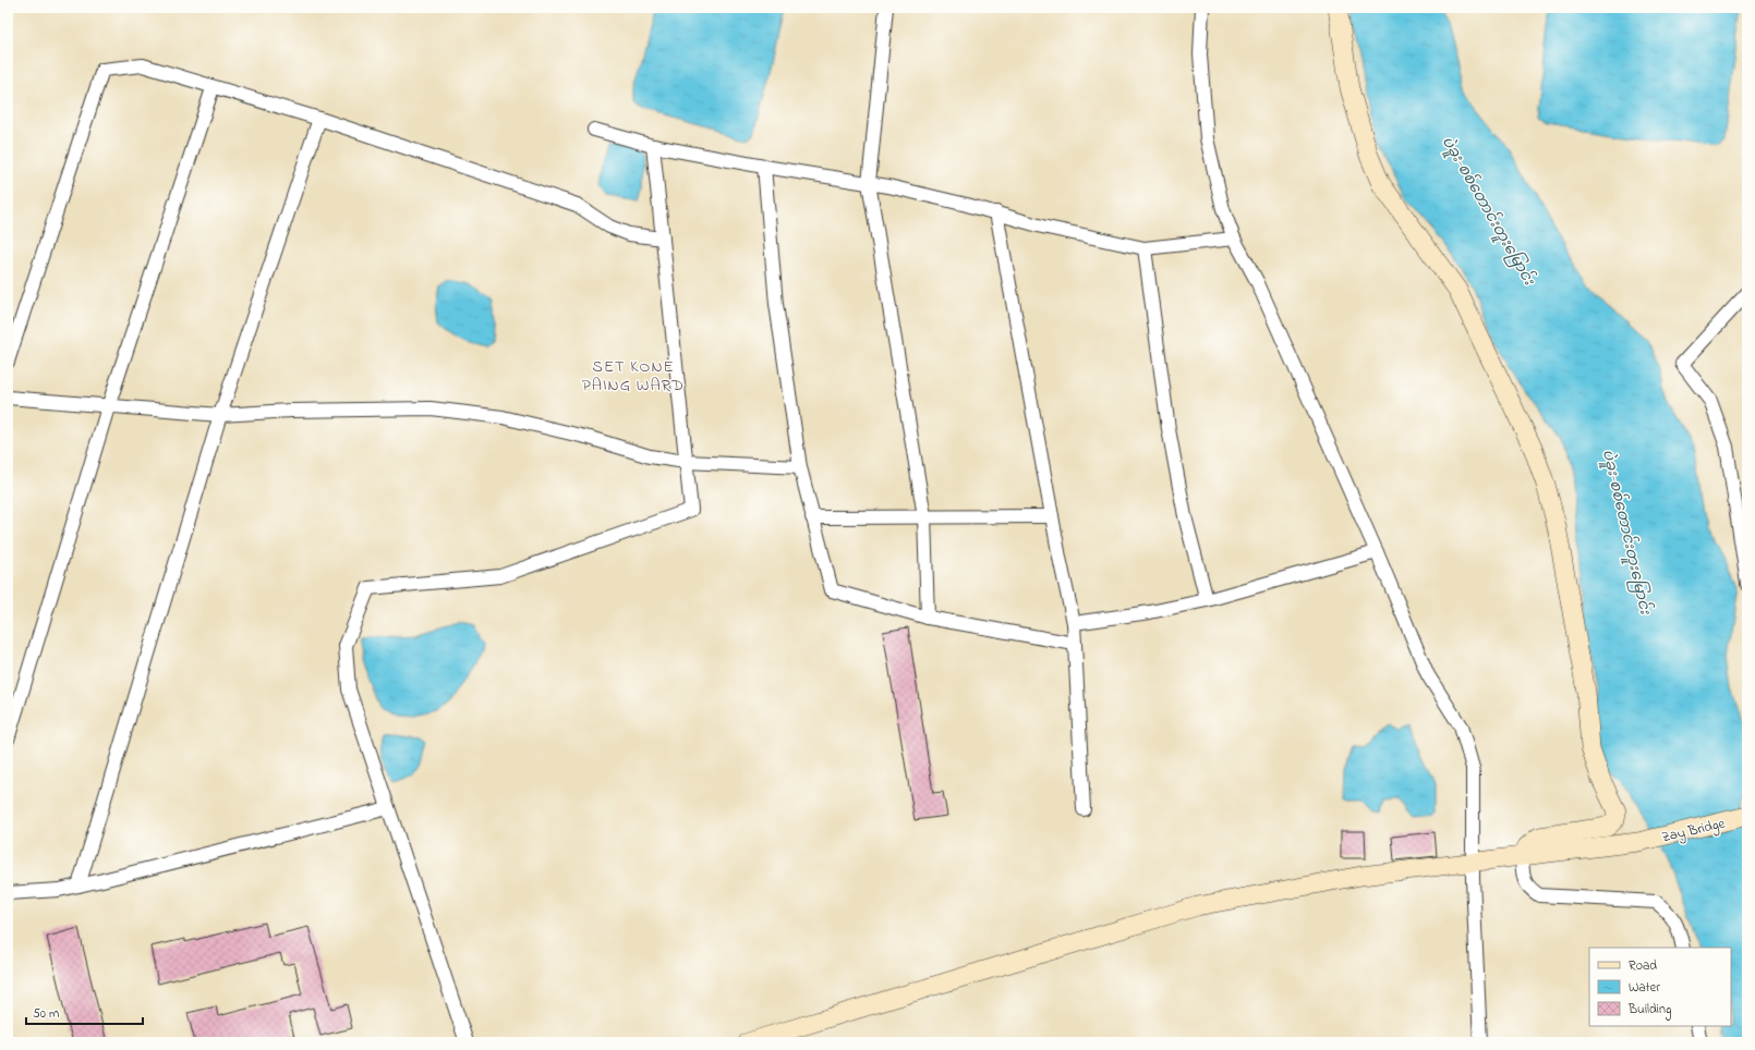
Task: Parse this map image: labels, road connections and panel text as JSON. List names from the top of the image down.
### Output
{
  "streets": {
    "street": ["Zay Bridge"]
  },
  "districts": ["SET KONE PAING WARD"],
  "water": ["ပဲခူး-စစ်တောင်းတူးမြောင်း"],
  "legend": ["Road", "Water", "Building"],
  "scale_bar": "50 m"
}
